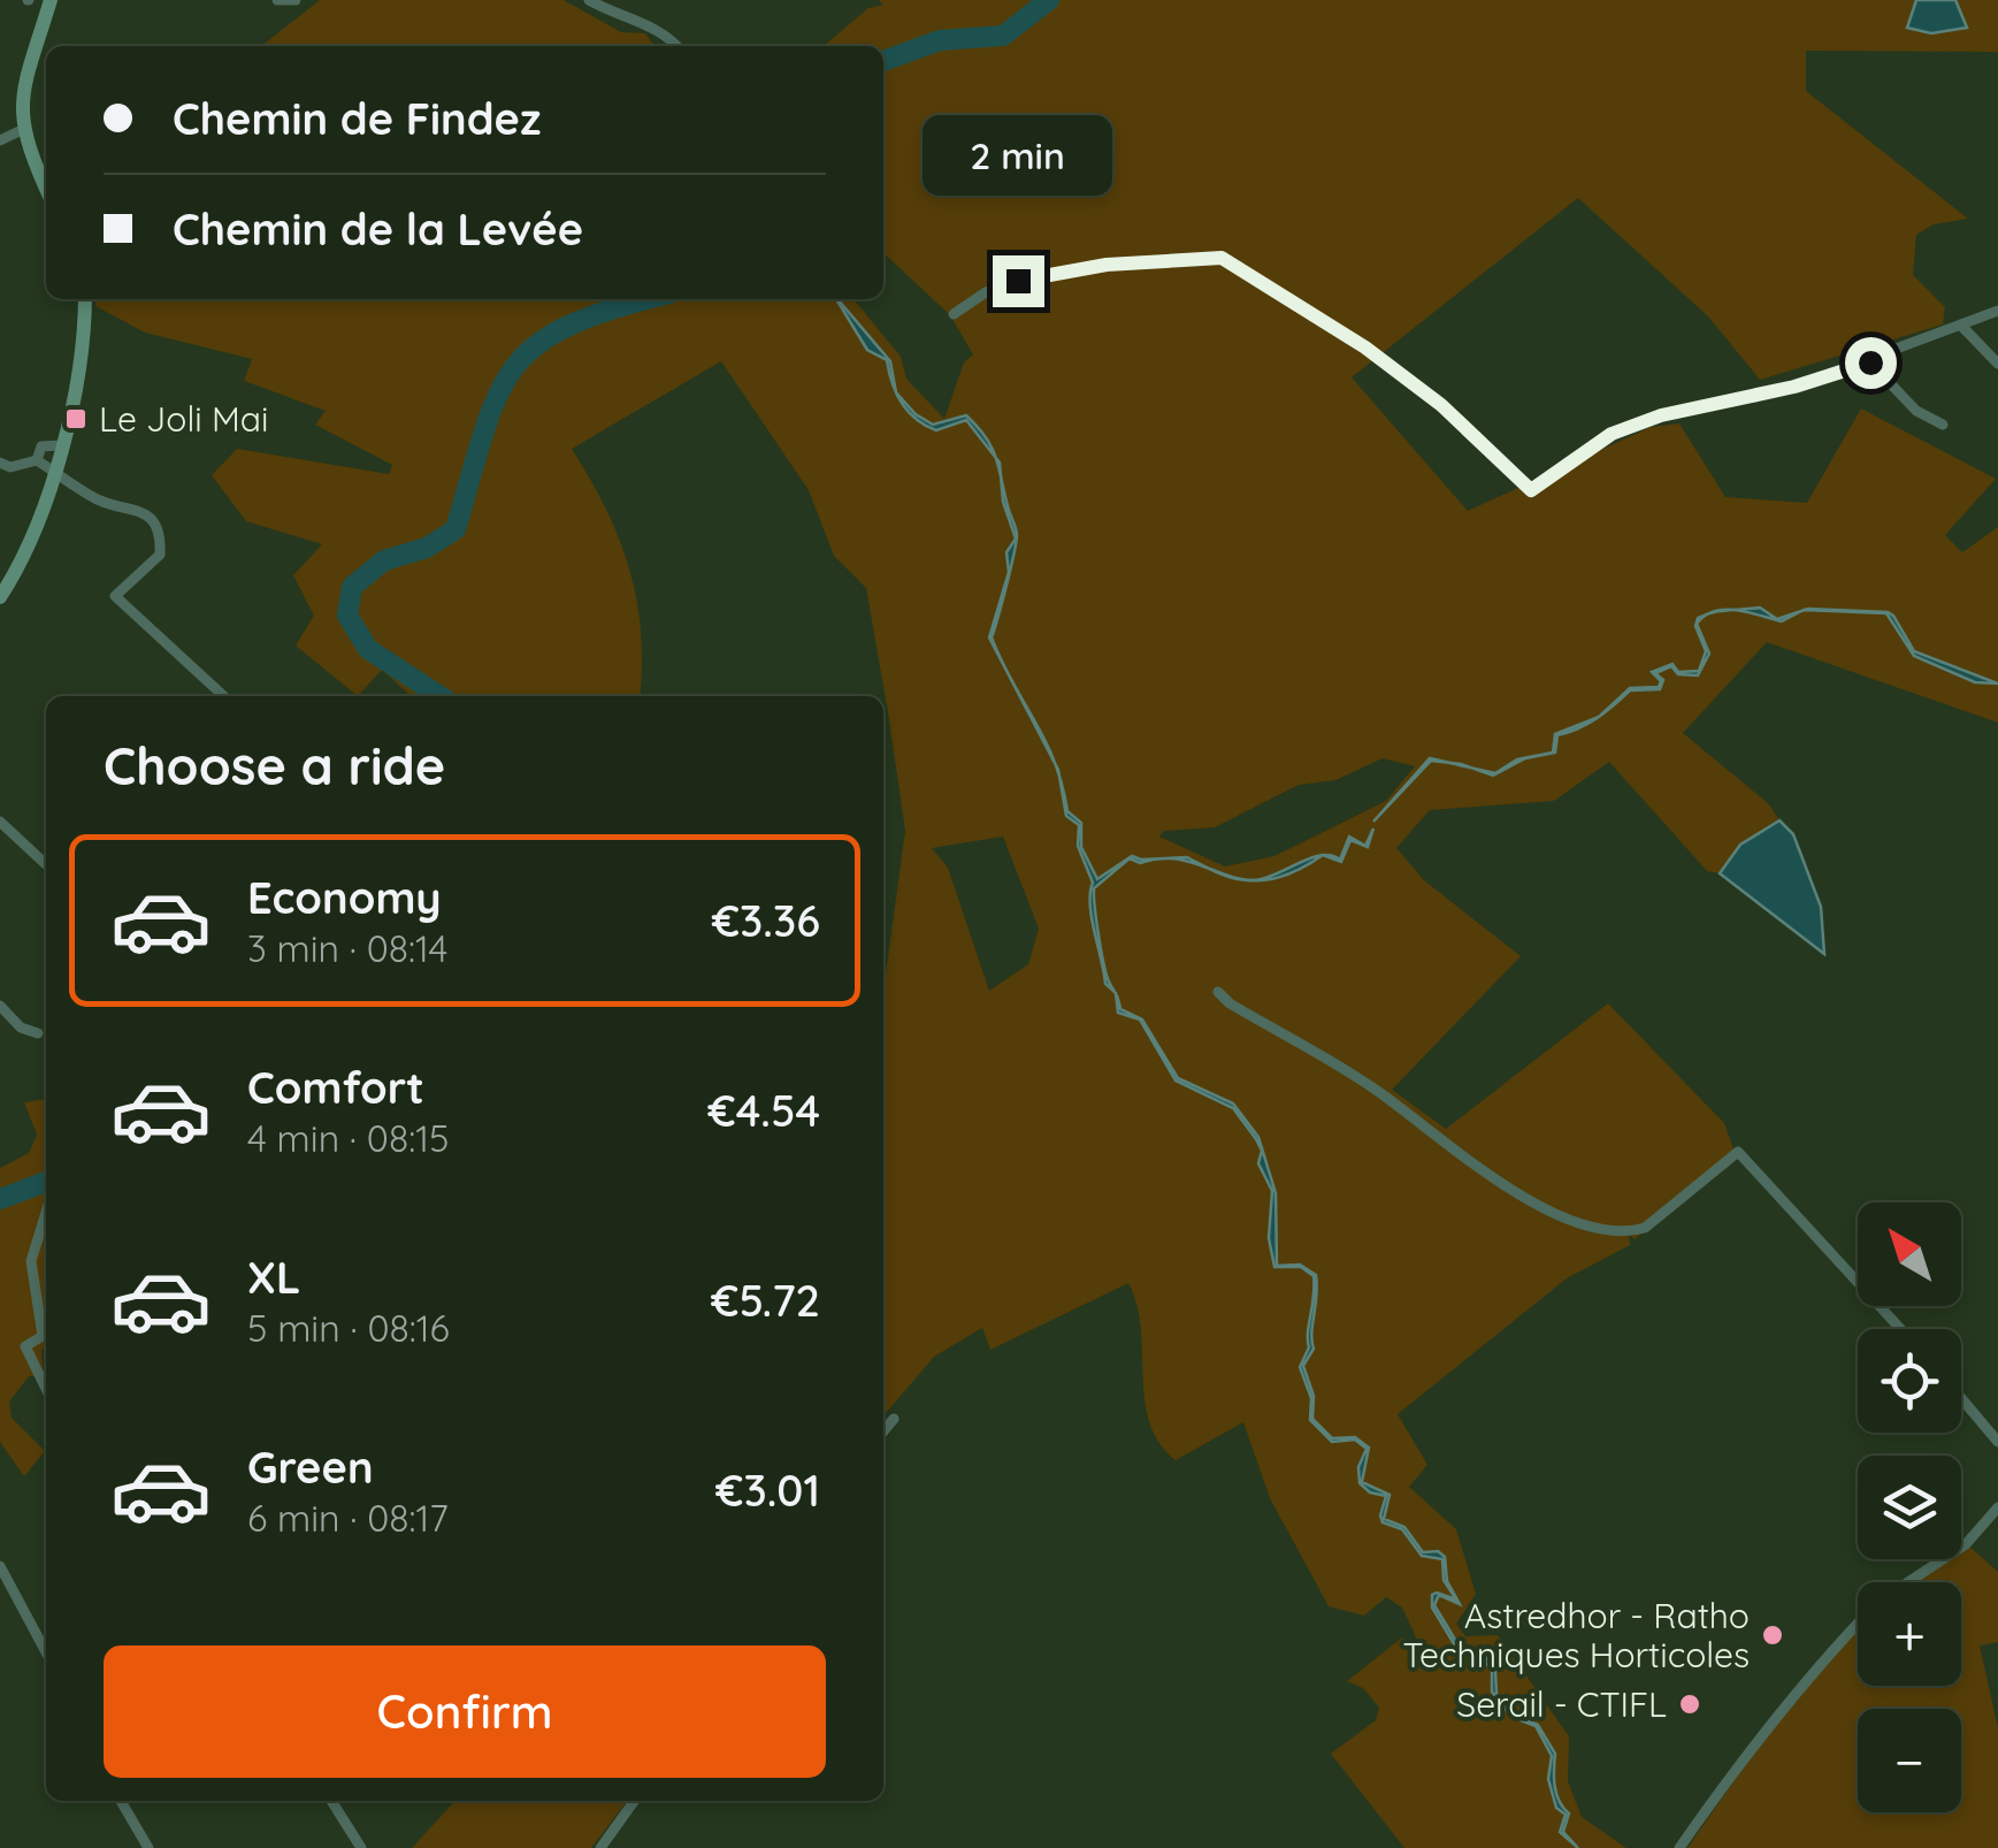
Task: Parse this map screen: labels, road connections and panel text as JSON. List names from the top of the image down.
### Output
{
  "places": {
    "transit": ["Le Joli Mai"],
    "other": ["Astredhor - Ratho Techniques Horticoles", "Serail - CTIFL"]
  },
  "north": "top left",
  "page": {
    "banner": ["Chemin de Findez", "Chemin de la Levée"],
    "bubble": "2 min",
    "heading": "Choose a ride",
    "list": [
      {
        "name": "Economy",
        "note": "3 min · 08:14",
        "value": "€3.36"
      },
      {
        "name": "Comfort",
        "note": "4 min · 08:15",
        "value": "€4.54"
      },
      {
        "name": "XL",
        "note": "5 min · 08:16",
        "value": "€5.72"
      },
      {
        "name": "Green",
        "note": "6 min · 08:17",
        "value": "€3.01"
      }
    ],
    "map_buttons": ["+", "−"],
    "buttons": "Confirm"
  }
}
